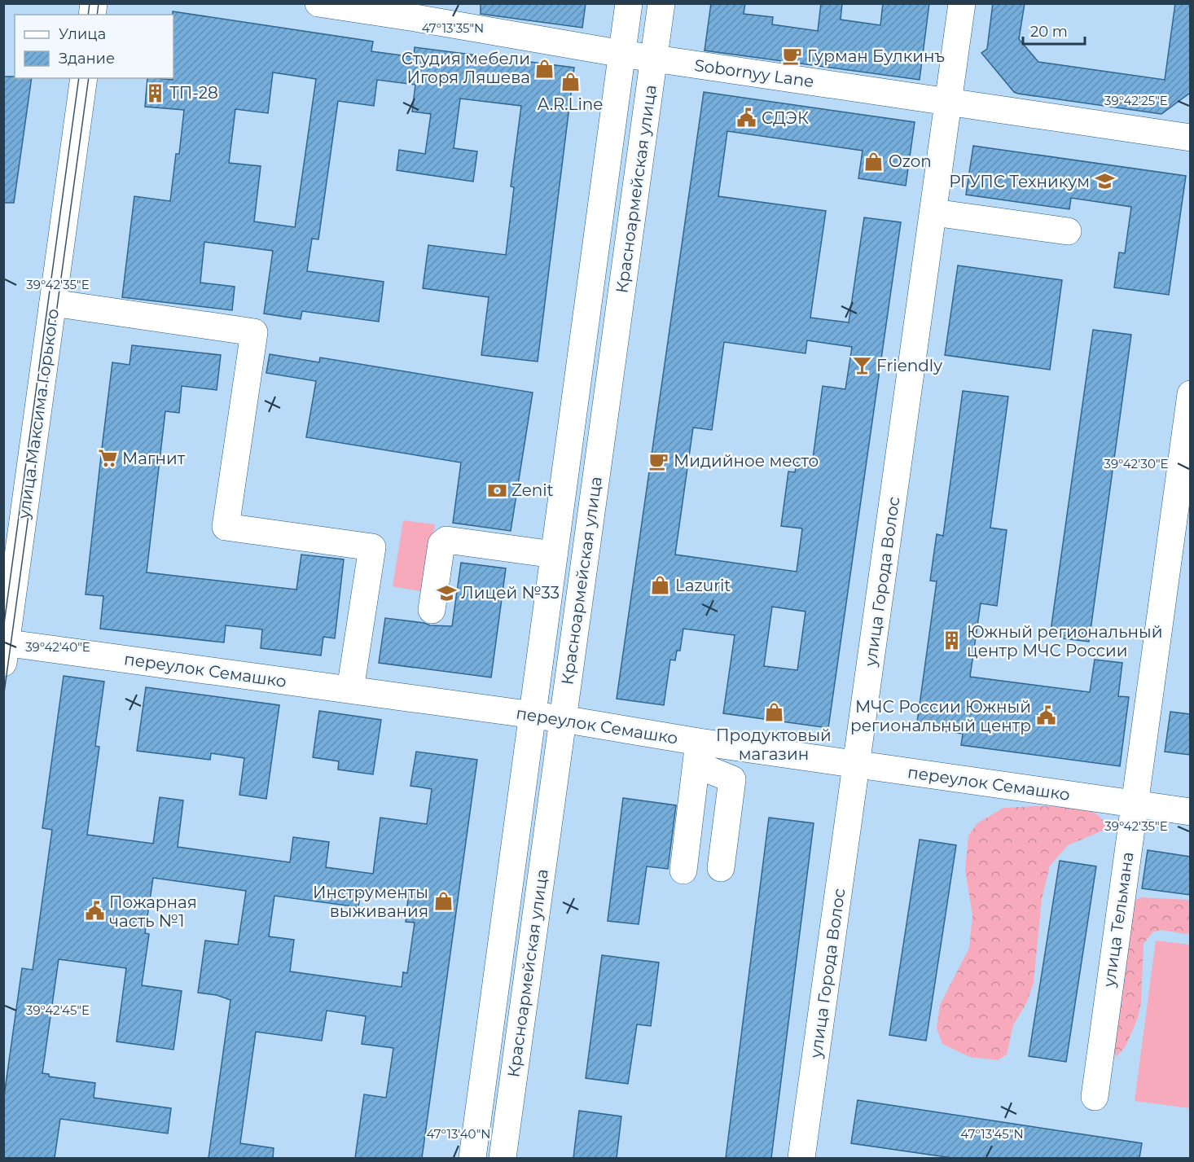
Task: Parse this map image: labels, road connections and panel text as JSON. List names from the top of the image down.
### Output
{
  "streets": {
    "street": [
      "Sobornyy Lane",
      "Красноармейская улица",
      "улица Максима Горького",
      "улица Города Волос",
      "переулок Семашко",
      "улица Тельмана"
    ]
  },
  "crossings": [
    ["Sobornyy Lane", "Красноармейская улица"],
    ["Sobornyy Lane", "улица Города Волос"],
    ["Красноармейская улица", "переулок Семашко"],
    ["улица Максима Горького", "переулок Семашко"],
    ["улица Города Волос", "переулок Семашко"],
    ["переулок Семашко", "улица Тельмана"]
  ],
  "places": {
    "cafe": ["Гурман Булкинъ", "Мидийное место"],
    "shop": [
      "Студия мебели Игоря Ляшева",
      "A.R.Line",
      "Ozon",
      "Lazurit",
      "Продуктовый магазин",
      "Инструменты выживания"
    ],
    "building": ["ТП-28", "Южный региональный центр МЧС России"],
    "public building": ["СДЭК", "МЧС России Южный региональный центр", "Пожарная часть №1"],
    "school or university": ["РГУПС Техникум", "Лицей №33"],
    "bar": ["Friendly"],
    "supermarket": ["Магнит"],
    "bank": ["Zenit"]
  },
  "legend": ["Улица", "Здание"],
  "scale_bar": "20 m",
  "coordinates": [
    "47°13'35\"N",
    "39°42'25\"E",
    "39°42'35\"E",
    "39°42'30\"E",
    "39°42'40\"E",
    "39°42'45\"E",
    "47°13'40\"N",
    "47°13'45\"N"
  ]
}
